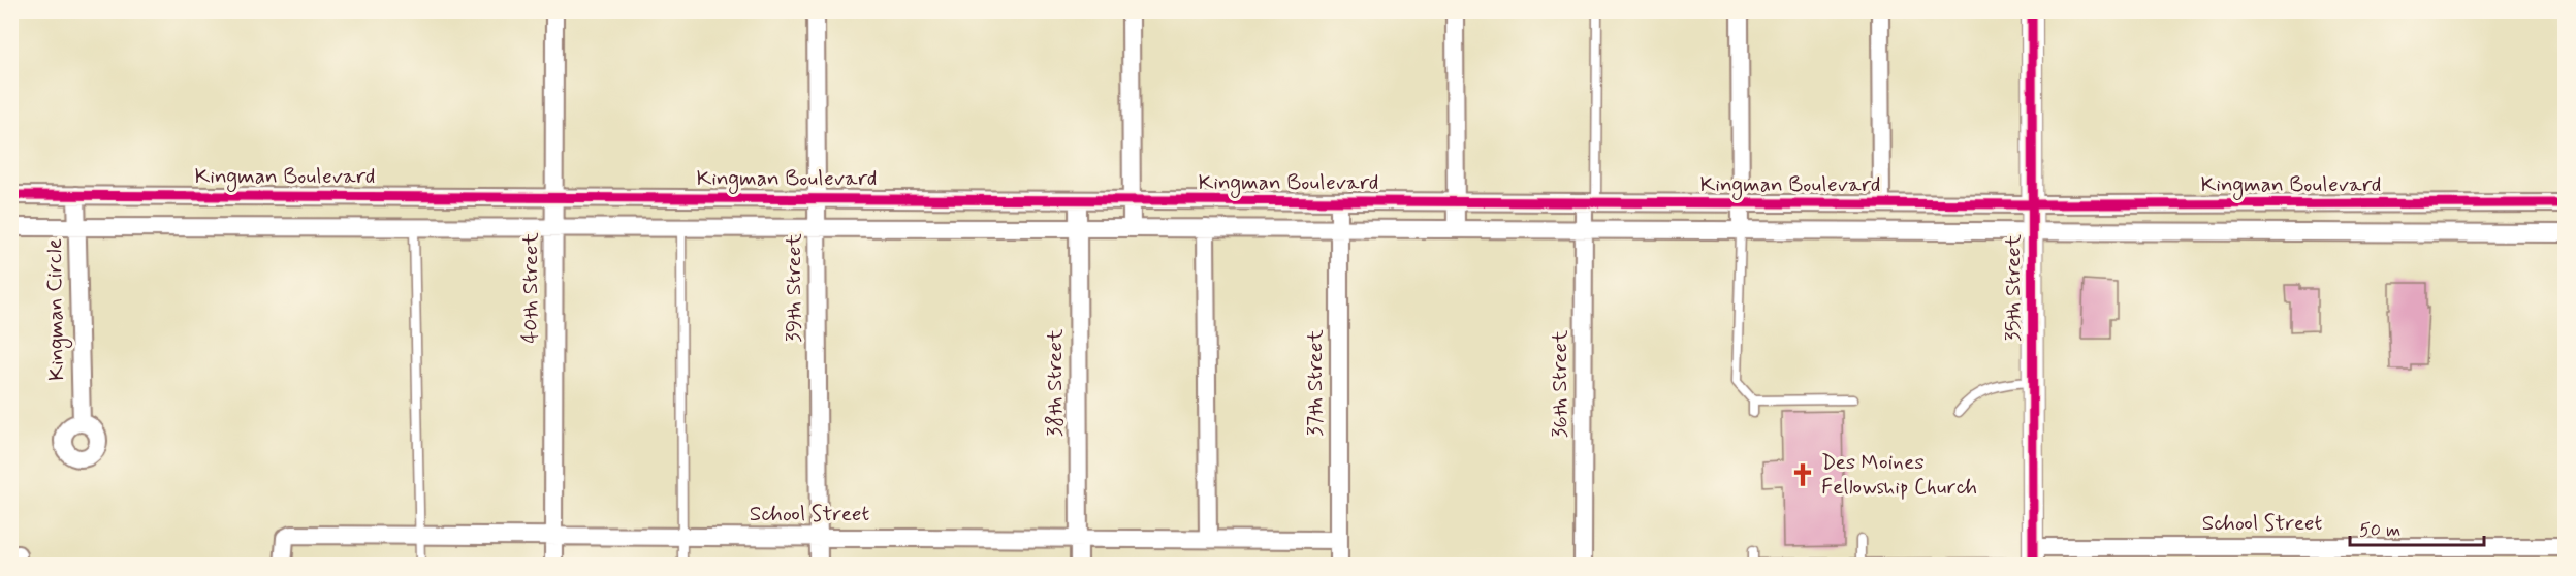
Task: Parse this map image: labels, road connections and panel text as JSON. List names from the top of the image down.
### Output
{
  "streets": {
    "street": [
      "Kingman Boulevard",
      "40th Street",
      "39th Street",
      "35th Street",
      "Kingman Circle",
      "38th Street",
      "37th Street",
      "36th Street",
      "School Street"
    ]
  },
  "crossings": [
    ["Kingman Boulevard", "40th Street"],
    ["Kingman Boulevard", "39th Street"],
    ["Kingman Boulevard", "35th Street"],
    ["Kingman Boulevard", "Kingman Circle"],
    ["Kingman Boulevard", "38th Street"],
    ["Kingman Boulevard", "37th Street"],
    ["Kingman Boulevard", "36th Street"],
    ["40th Street", "School Street"],
    ["39th Street", "School Street"],
    ["35th Street", "School Street"],
    ["38th Street", "School Street"],
    ["37th Street", "School Street"]
  ],
  "places": {
    "church": ["Des Moines Fellowship Church"]
  },
  "scale_bar": "50 m"
}
